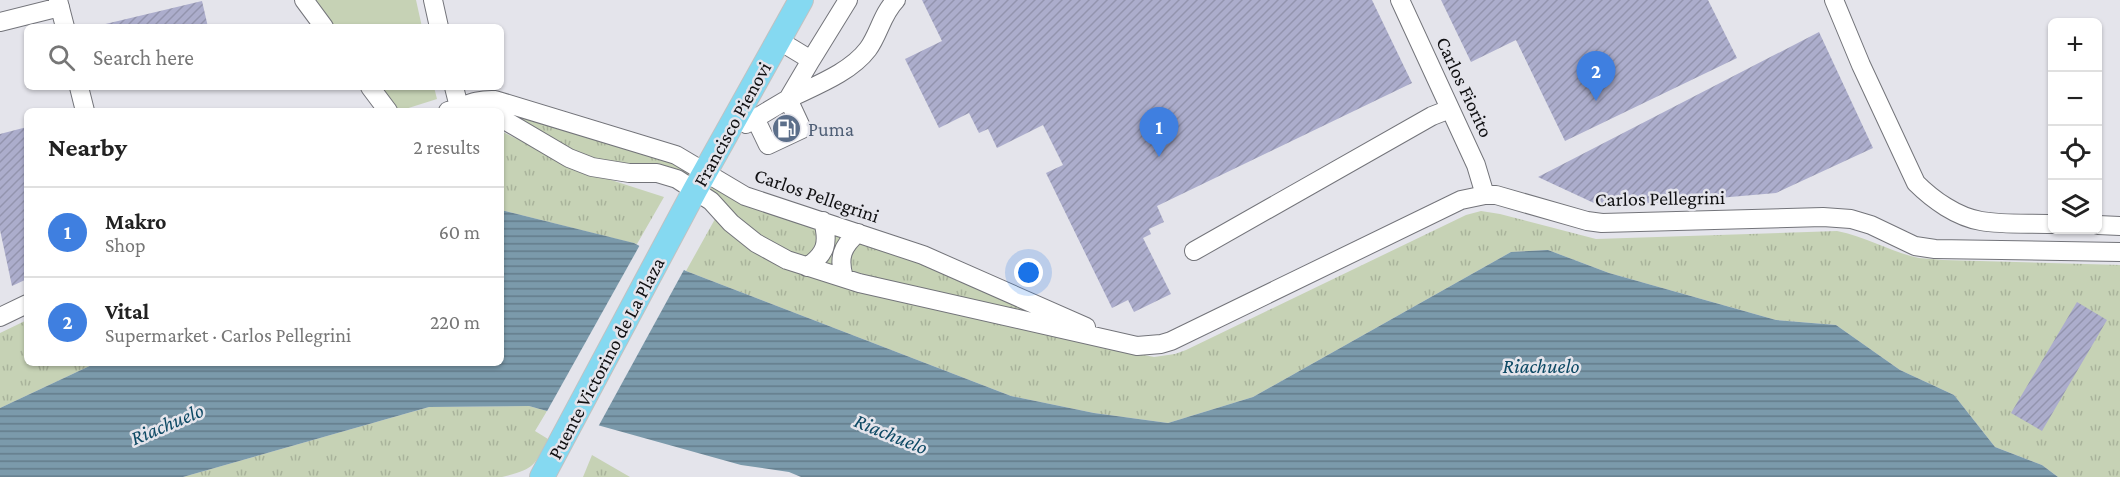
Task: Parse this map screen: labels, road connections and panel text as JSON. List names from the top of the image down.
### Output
{
  "streets": {
    "main road": ["Francisco Pienovi", "Puente Victorino de La Plaza"],
    "street": ["Carlos Fiorito", "Carlos Pellegrini"]
  },
  "crossings": [
    ["Carlos Fiorito", "Carlos Pellegrini"],
    ["Francisco Pienovi", "Carlos Pellegrini"],
    ["Francisco Pienovi", "Puente Victorino de La Plaza"]
  ],
  "water": ["Riachuelo"],
  "places": {
    "fuel station": ["Puma"]
  },
  "page": {
    "map_buttons": ["+", "−"],
    "search": "Search here",
    "pins": ["2", "1"],
    "heading": ["Nearby", "2 results"],
    "list": [
      {
        "mark": "1",
        "name": "Makro",
        "note": "Shop",
        "value": "60 m"
      },
      {
        "mark": "2",
        "name": "Vital",
        "note": "Supermarket · Carlos Pellegrini",
        "value": "220 m"
      }
    ]
  }
}
